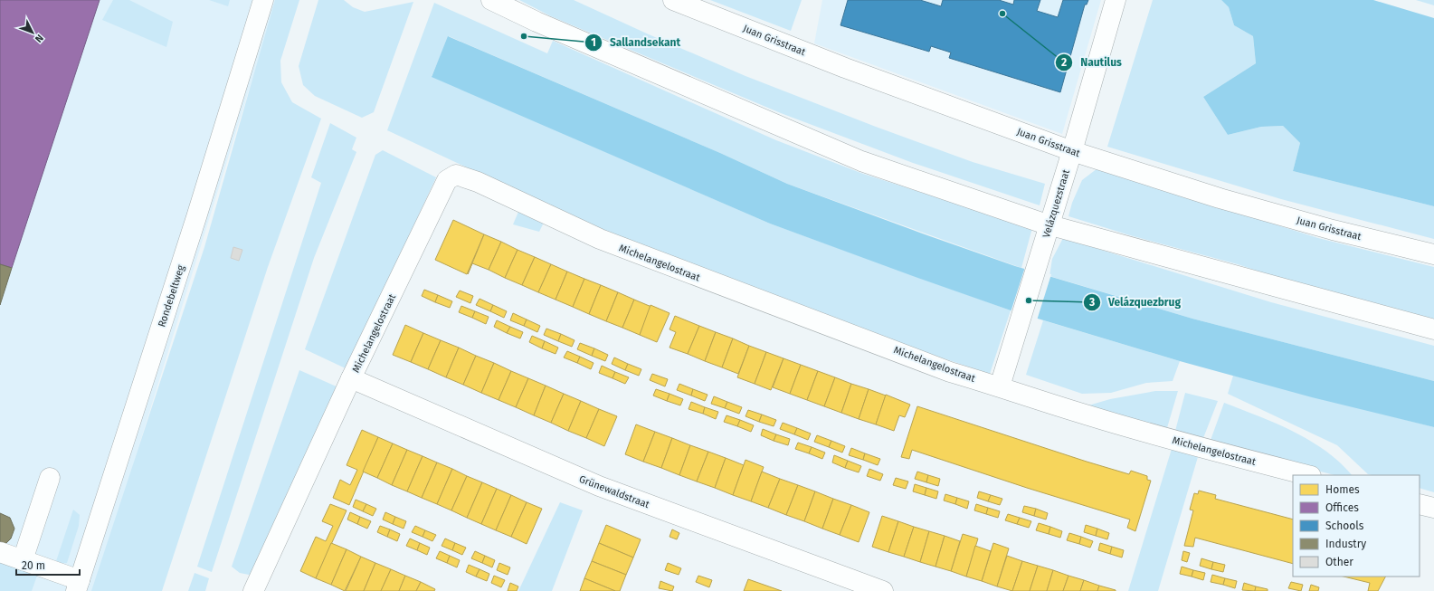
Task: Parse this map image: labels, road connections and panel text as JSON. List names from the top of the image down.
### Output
{
  "streets": {
    "street": [
      "Juan Grisstraat",
      "Velázquezstraat",
      "Michelangelostraat",
      "Rondebeltweg",
      "Grünewaldstraat"
    ]
  },
  "crossings": [
    ["Juan Grisstraat", "Velázquezstraat"],
    ["Velázquezstraat", "Michelangelostraat"],
    ["Michelangelostraat", "Grünewaldstraat"]
  ],
  "places": ["Nautilus", "Sallandsekant", "Velázquezbrug"],
  "legend": [
    "Homes",
    "Offices",
    "Schools",
    "Industry",
    "Other"
  ],
  "scale_bar": "20 m",
  "north": "bottom right"
}
